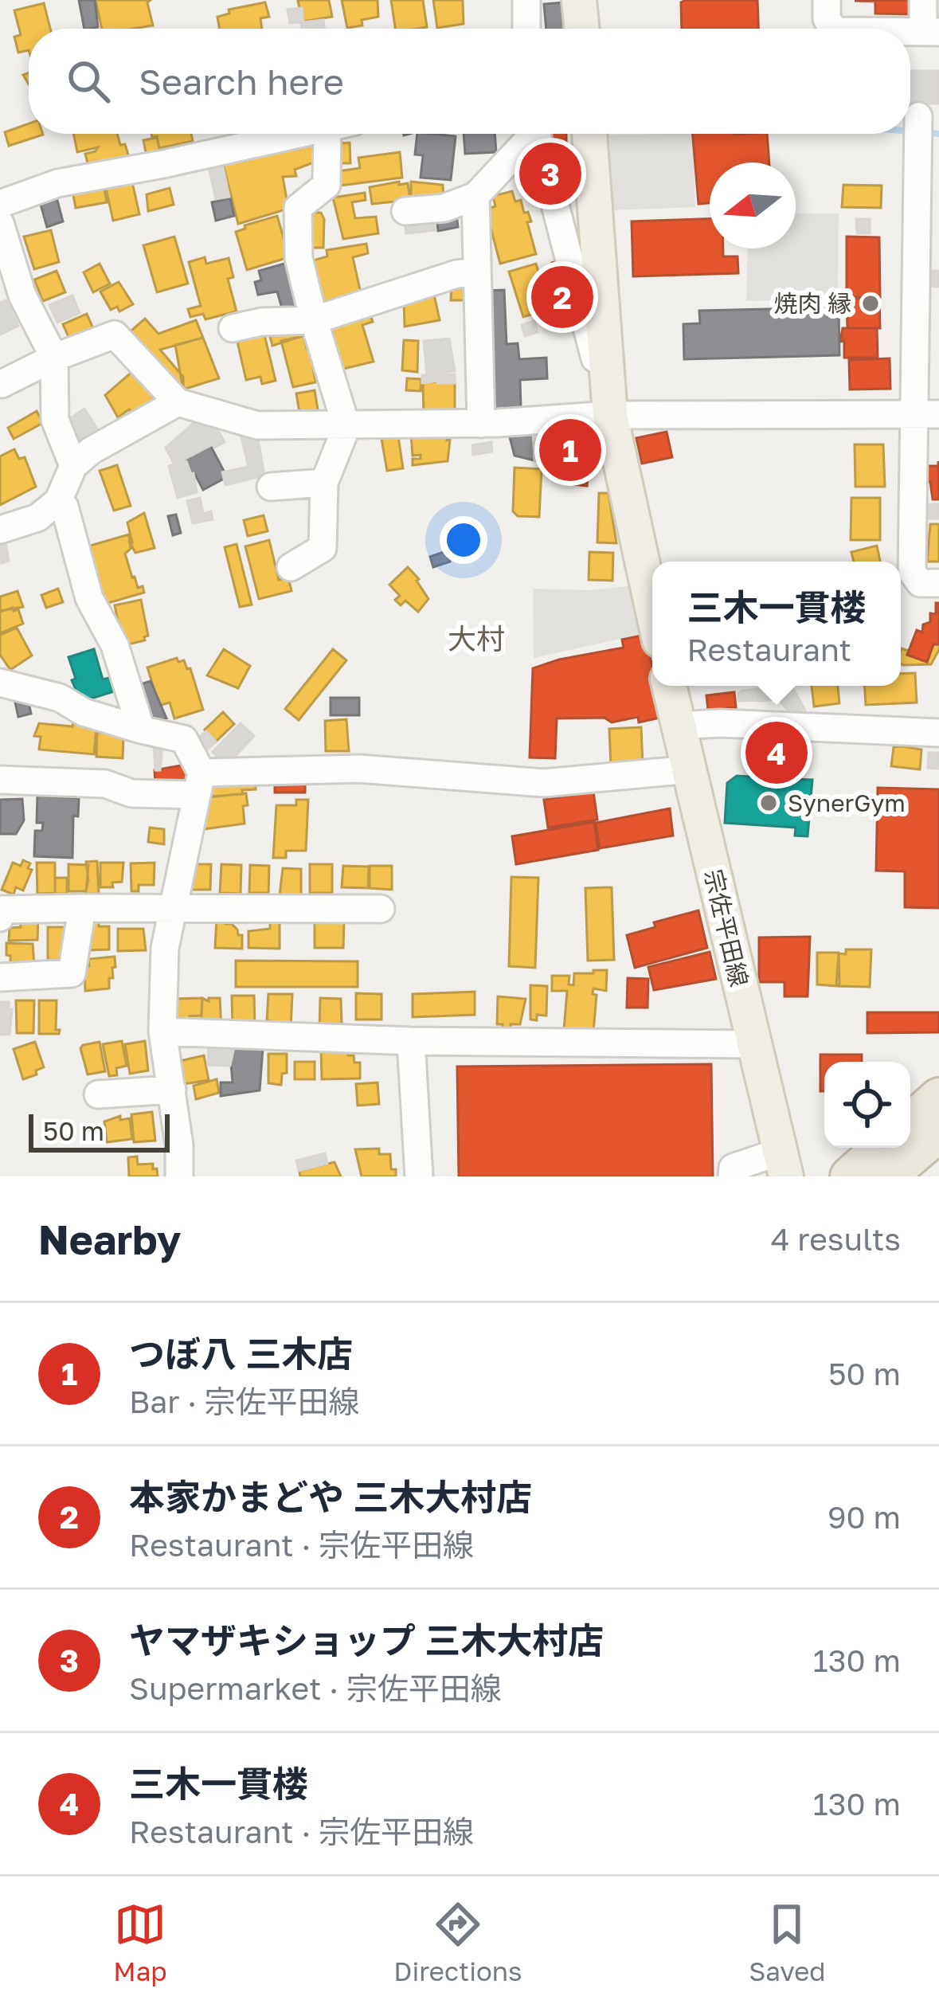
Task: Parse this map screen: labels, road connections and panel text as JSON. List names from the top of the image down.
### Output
{
  "streets": {
    "main road": ["宗佐平田線"]
  },
  "districts": ["大村"],
  "places": ["焼肉 縁", "SynerGym"],
  "scale_bar": "50 m",
  "north": "left",
  "page": {
    "search": "Search here",
    "pins": [
      "3",
      "2",
      "1",
      "4"
    ],
    "popup": ["三木一貫楼", "Restaurant"],
    "scale": "50 m",
    "heading": ["Nearby", "4 results"],
    "list": [
      {
        "mark": "1",
        "name": "つぼ八 三木店",
        "note": "Bar · 宗佐平田線",
        "value": "50 m"
      },
      {
        "mark": "2",
        "name": "本家かまどや 三木大村店",
        "note": "Restaurant · 宗佐平田線",
        "value": "90 m"
      },
      {
        "mark": "3",
        "name": "ヤマザキショップ 三木大村店",
        "note": "Supermarket · 宗佐平田線",
        "value": "130 m"
      },
      {
        "mark": "4",
        "name": "三木一貫楼",
        "note": "Restaurant · 宗佐平田線",
        "value": "130 m"
      }
    ],
    "nav": ["Map", "Directions", "Saved"]
  }
}
